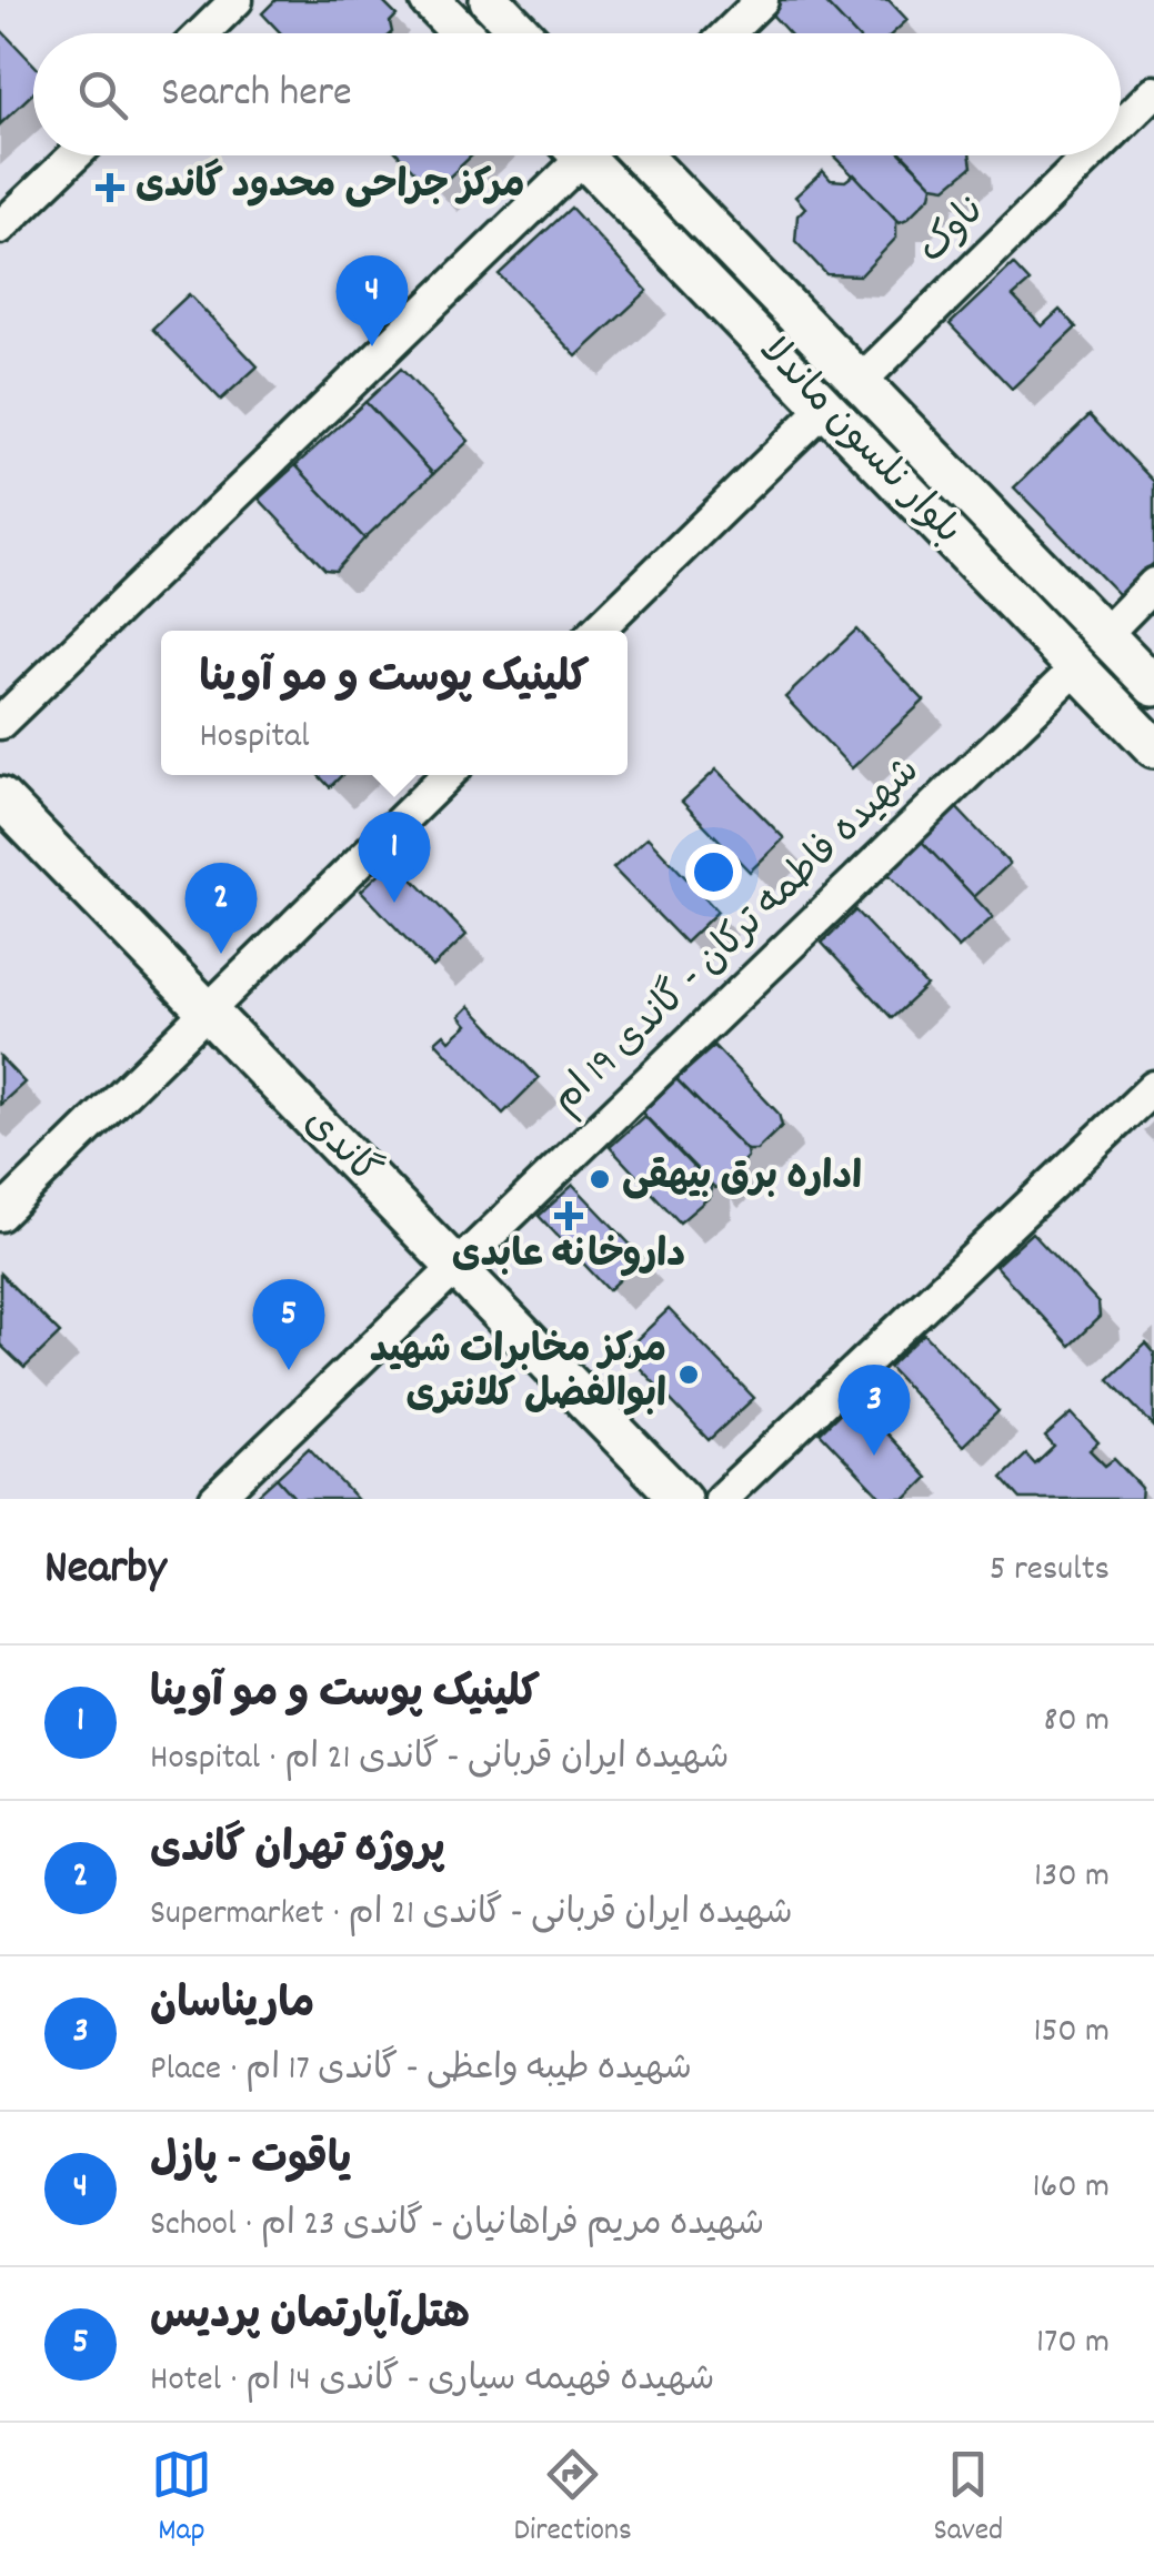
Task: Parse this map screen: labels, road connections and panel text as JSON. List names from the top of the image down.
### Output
{
  "streets": {
    "main road": ["بلوار نلسون ماندلا", "گاندی"],
    "street": ["ناوک", "شهیده فاطمه ترکان - گاندی 19 ام"]
  },
  "crossings": [
    ["ناوک", "بلوار نلسون ماندلا"],
    ["بلوار نلسون ماندلا", "شهیده فاطمه ترکان - گاندی 19 ام"],
    ["شهیده فاطمه ترکان - گاندی 19 ام", "گاندی"]
  ],
  "places": {
    "health": ["مرکز جراحی محدود گاندی", "داروخانه عابدی"],
    "other": ["اداره برق بیهقی", "مرکز مخابرات شهید ابوالفضل کلانتری"]
  },
  "page": {
    "search": "Search here",
    "pins": [
      "4",
      "1",
      "2",
      "5",
      "3"
    ],
    "popup": ["کلینیک پوست و مو آوینا", "Hospital"],
    "heading": ["Nearby", "5 results"],
    "list": [
      {
        "mark": "1",
        "name": "کلینیک پوست و مو آوینا",
        "note": "Hospital · شهیده ایران قربانی - گاندی 21 ام",
        "value": "80 m"
      },
      {
        "mark": "2",
        "name": "پروژه تهران گاندی",
        "note": "Supermarket · شهیده ایران قربانی - گاندی 21 ام",
        "value": "130 m"
      },
      {
        "mark": "3",
        "name": "ماریناسان",
        "note": "Place · شهیده طیبه واعظی - گاندی 17 ام",
        "value": "150 m"
      },
      {
        "mark": "4",
        "name": "یاقوت - پازل",
        "note": "School · شهیده مریم فراهانیان - گاندی 23 ام",
        "value": "160 m"
      },
      {
        "mark": "5",
        "name": "هتل‌آپارتمان پردیس",
        "note": "Hotel · شهیده فهیمه سیاری - گاندی 14 ام",
        "value": "170 m"
      }
    ],
    "nav": ["Map", "Directions", "Saved"]
  }
}
